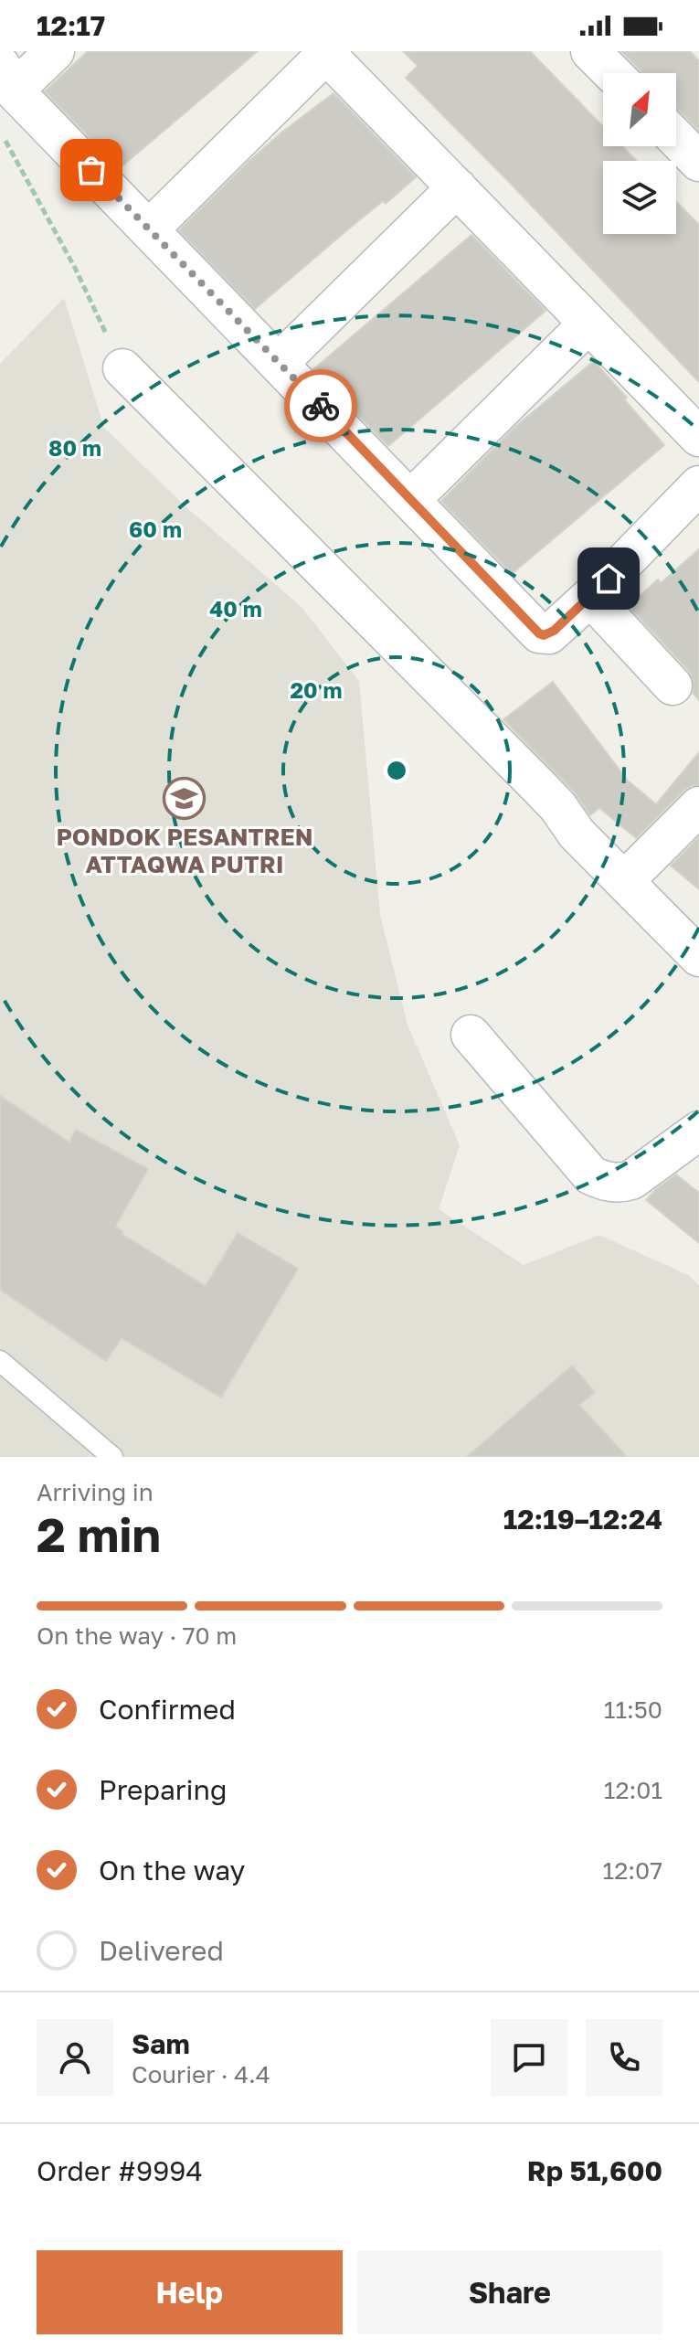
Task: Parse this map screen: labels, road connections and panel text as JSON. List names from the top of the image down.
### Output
{
  "places": {
    "school or university": ["PONDOK PESANTREN ATTAQWA PUTRI"]
  },
  "north": "top right",
  "page": {
    "status": "12:17",
    "heading": ["2 min", "Arriving in", "12:19–12:24"],
    "panel": [
      "Sam",
      "Courier · 4.4",
      "Order #9994",
      "Rp 51,600"
    ],
    "bar": "On the way · 70 m",
    "list": [
      ["Confirmed", "11:50"],
      ["Preparing", "12:01"],
      ["On the way", "12:07"],
      "Delivered"
    ],
    "buttons": ["Help", "Share"]
  },
  "rings": [
    "80 m",
    "60 m",
    "40 m",
    "20 m"
  ]
}
